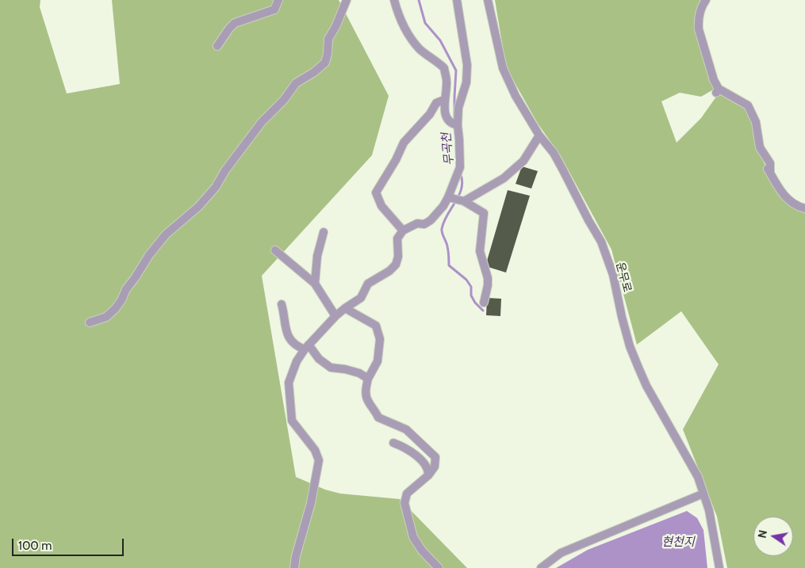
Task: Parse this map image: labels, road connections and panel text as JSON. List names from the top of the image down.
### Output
{
  "streets": {
    "street": ["운무로"]
  },
  "water": ["무곡천", "현천지"],
  "scale_bar": "100 m",
  "north": "left"
}
